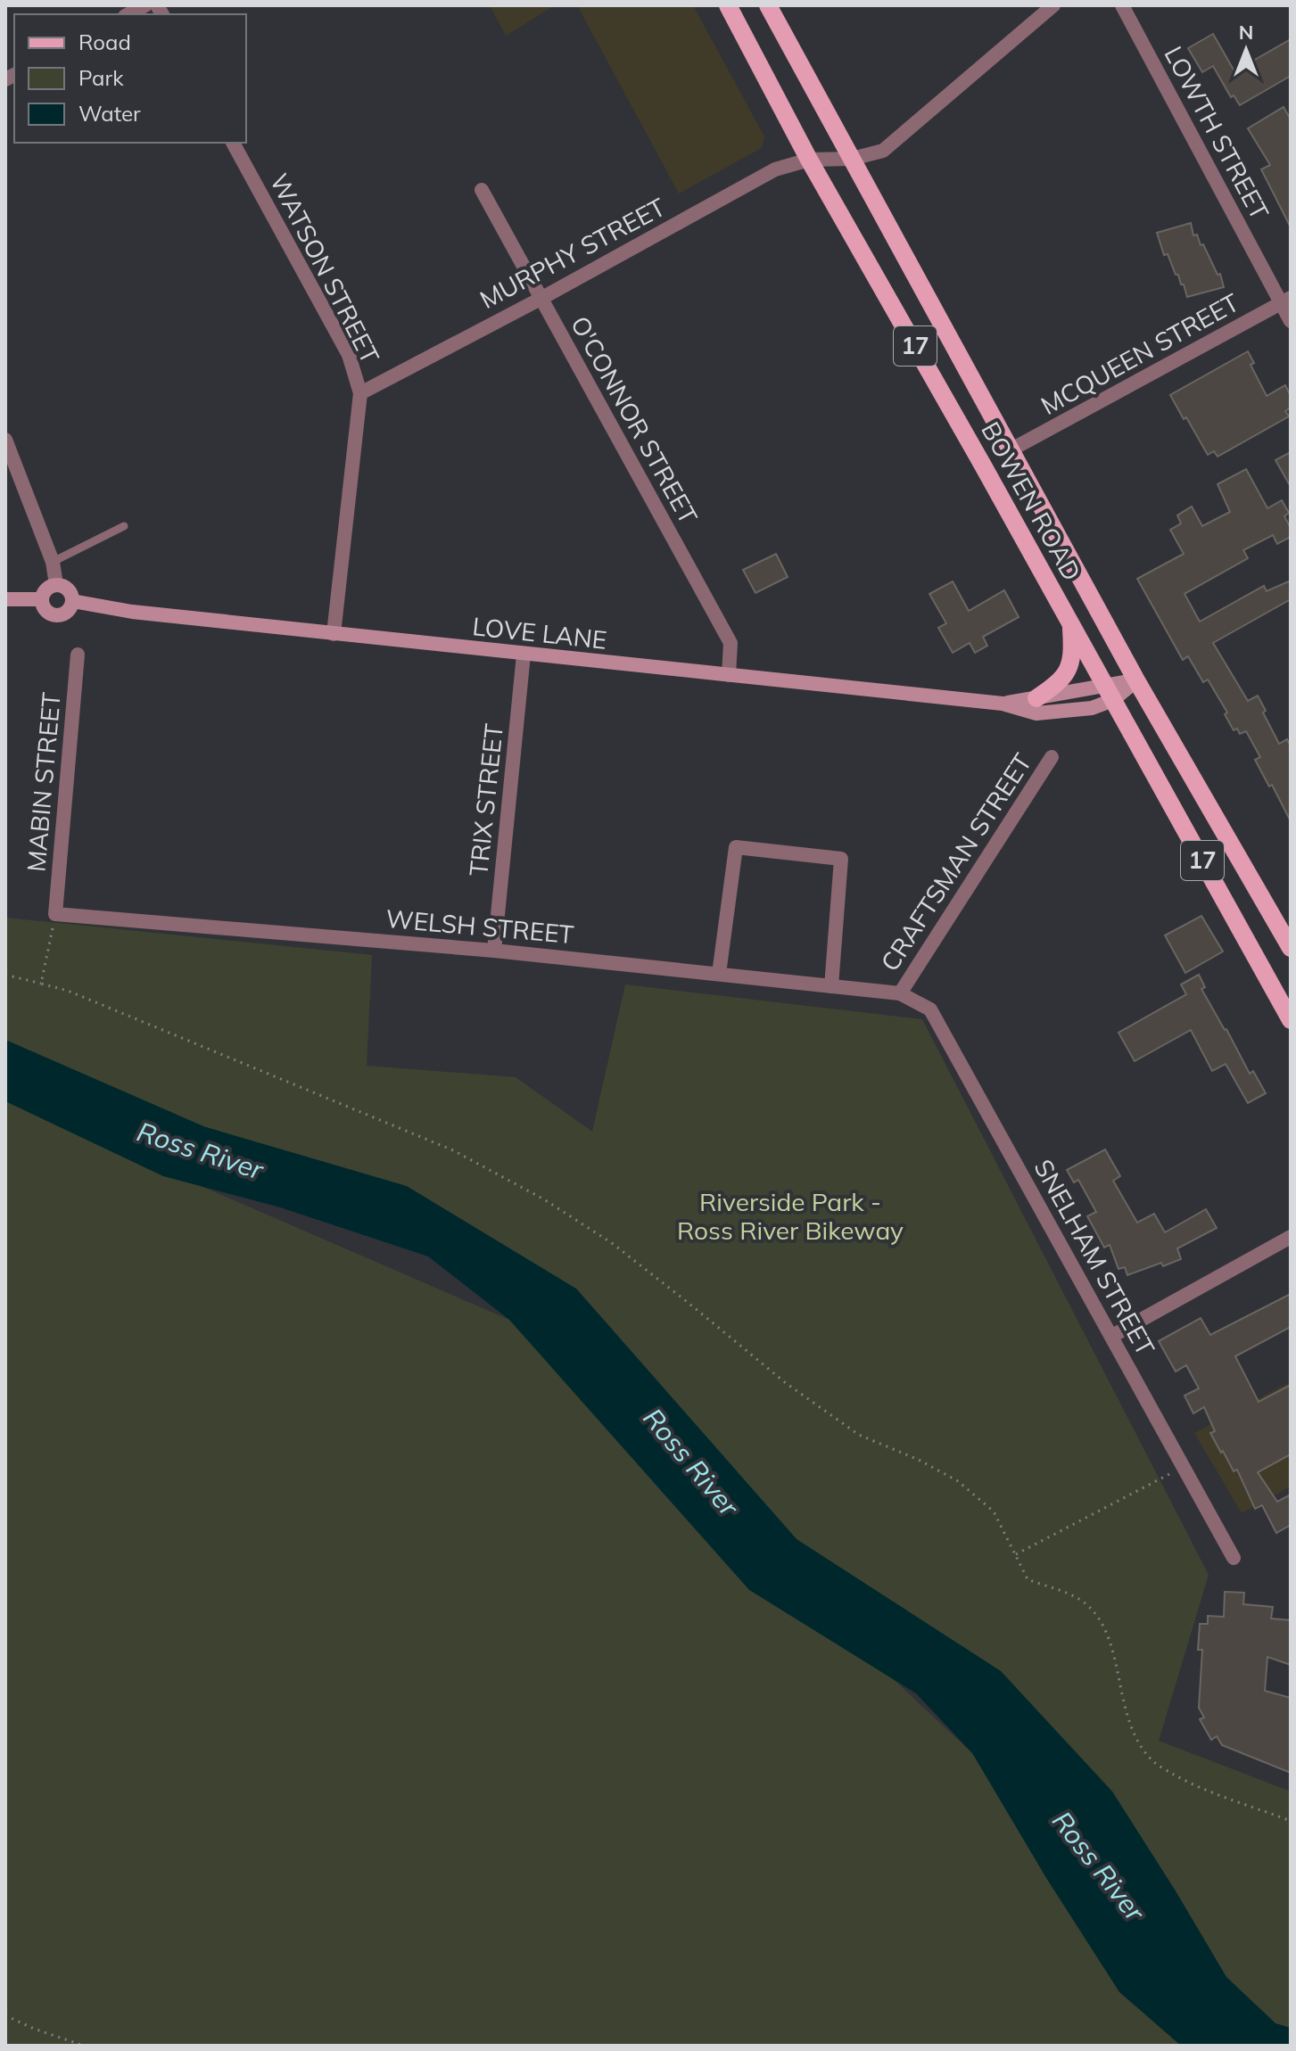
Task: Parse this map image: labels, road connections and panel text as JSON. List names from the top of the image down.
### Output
{
  "streets": {
    "main road": ["17", "BOWEN ROAD"],
    "street": [
      "LOWTH STREET",
      "MURPHY STREET",
      "WATSON STREET",
      "MCQUEEN STREET",
      "O'CONNOR STREET",
      "LOVE LANE",
      "MABIN STREET",
      "TRIX STREET",
      "CRAFTSMAN STREET",
      "WELSH STREET",
      "SNELHAM STREET"
    ]
  },
  "crossings": [
    ["LOWTH STREET", "MCQUEEN STREET"],
    ["MURPHY STREET", "WATSON STREET"],
    ["MURPHY STREET", "O'CONNOR STREET"],
    ["MURPHY STREET", "BOWEN ROAD"],
    ["WATSON STREET", "LOVE LANE"],
    ["MCQUEEN STREET", "BOWEN ROAD"],
    ["O'CONNOR STREET", "LOVE LANE"],
    ["BOWEN ROAD", "LOVE LANE"],
    ["LOVE LANE", "TRIX STREET"],
    ["MABIN STREET", "WELSH STREET"],
    ["TRIX STREET", "WELSH STREET"],
    ["CRAFTSMAN STREET", "WELSH STREET"],
    ["CRAFTSMAN STREET", "SNELHAM STREET"],
    ["WELSH STREET", "SNELHAM STREET"]
  ],
  "water": ["Ross River"],
  "parks": ["Riverside Park - Ross River Bikeway"],
  "legend": ["Road", "Park", "Water"],
  "north": "top"
}
